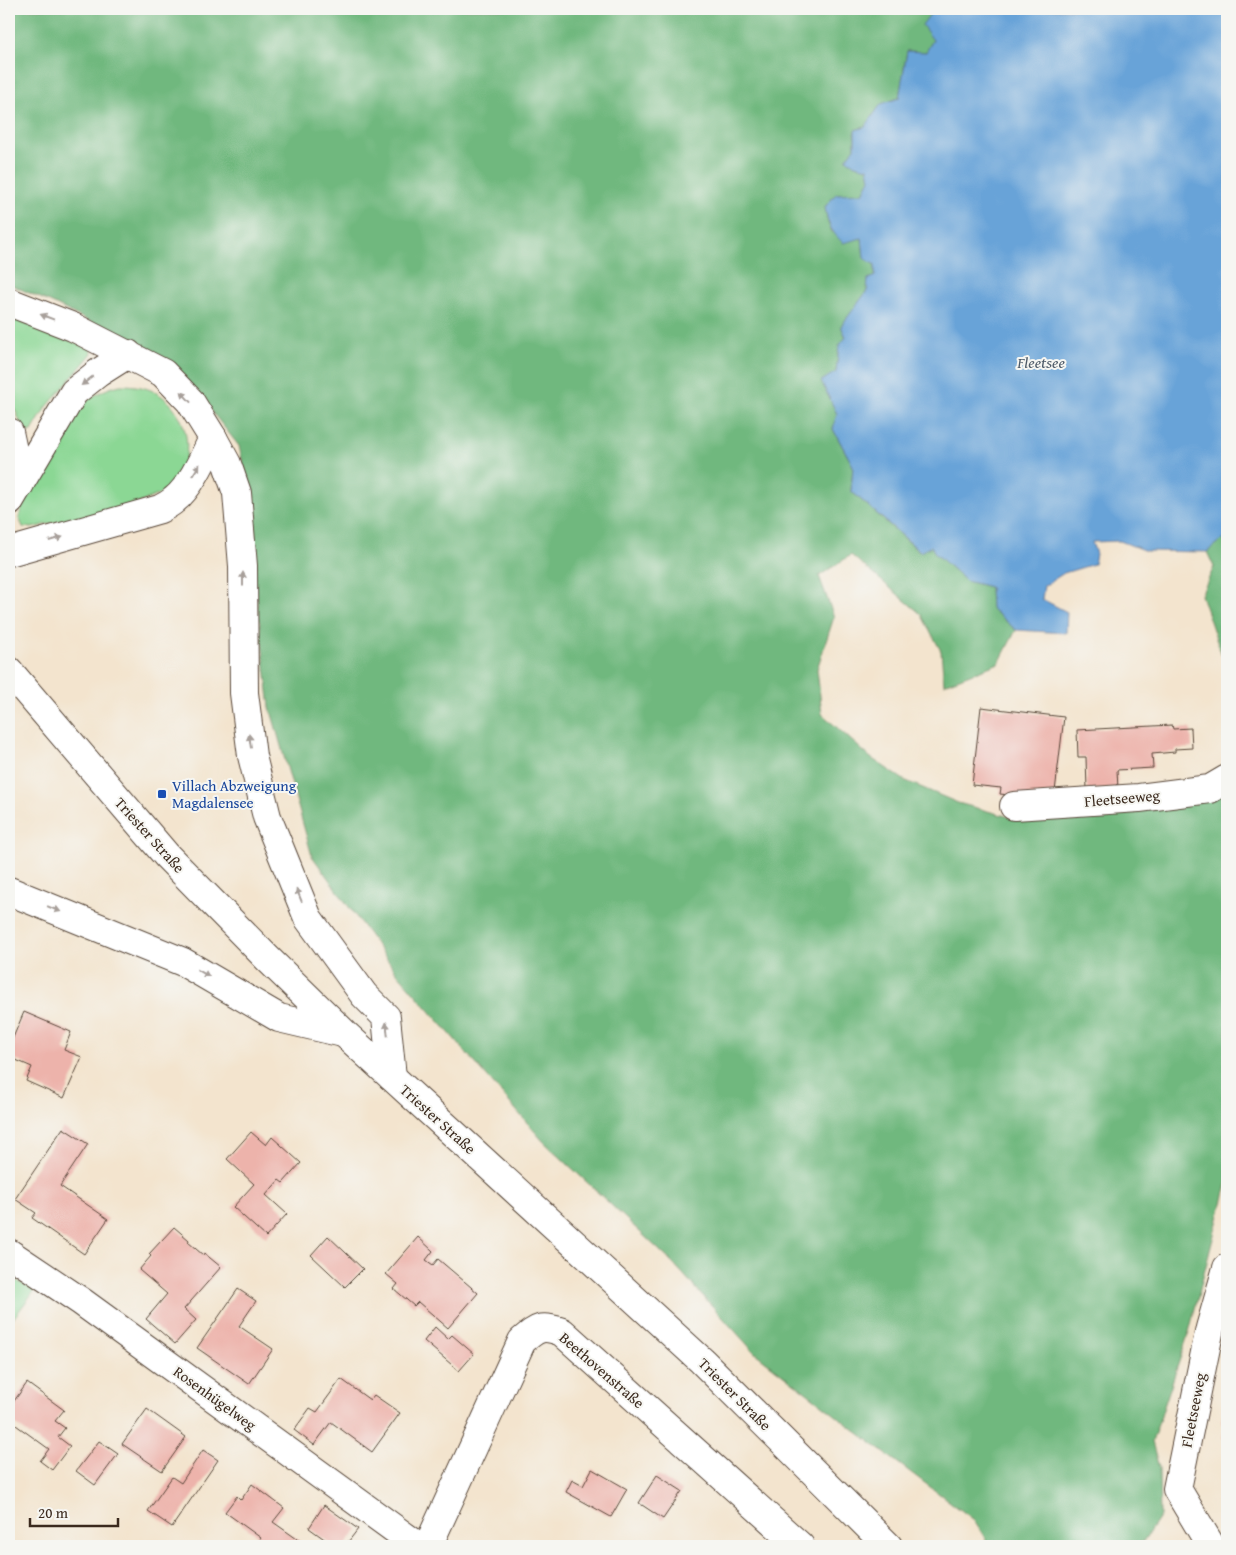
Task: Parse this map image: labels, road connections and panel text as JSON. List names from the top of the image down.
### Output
{
  "streets": {
    "street": [
      "Fleetseeweg",
      "Triester Straße",
      "Beethovenstraße",
      "Rosenhügelweg"
    ]
  },
  "water": ["Fleetsee"],
  "places": {
    "transit": ["Villach Abzweigung Magdalensee"]
  },
  "scale_bar": "20 m"
}
